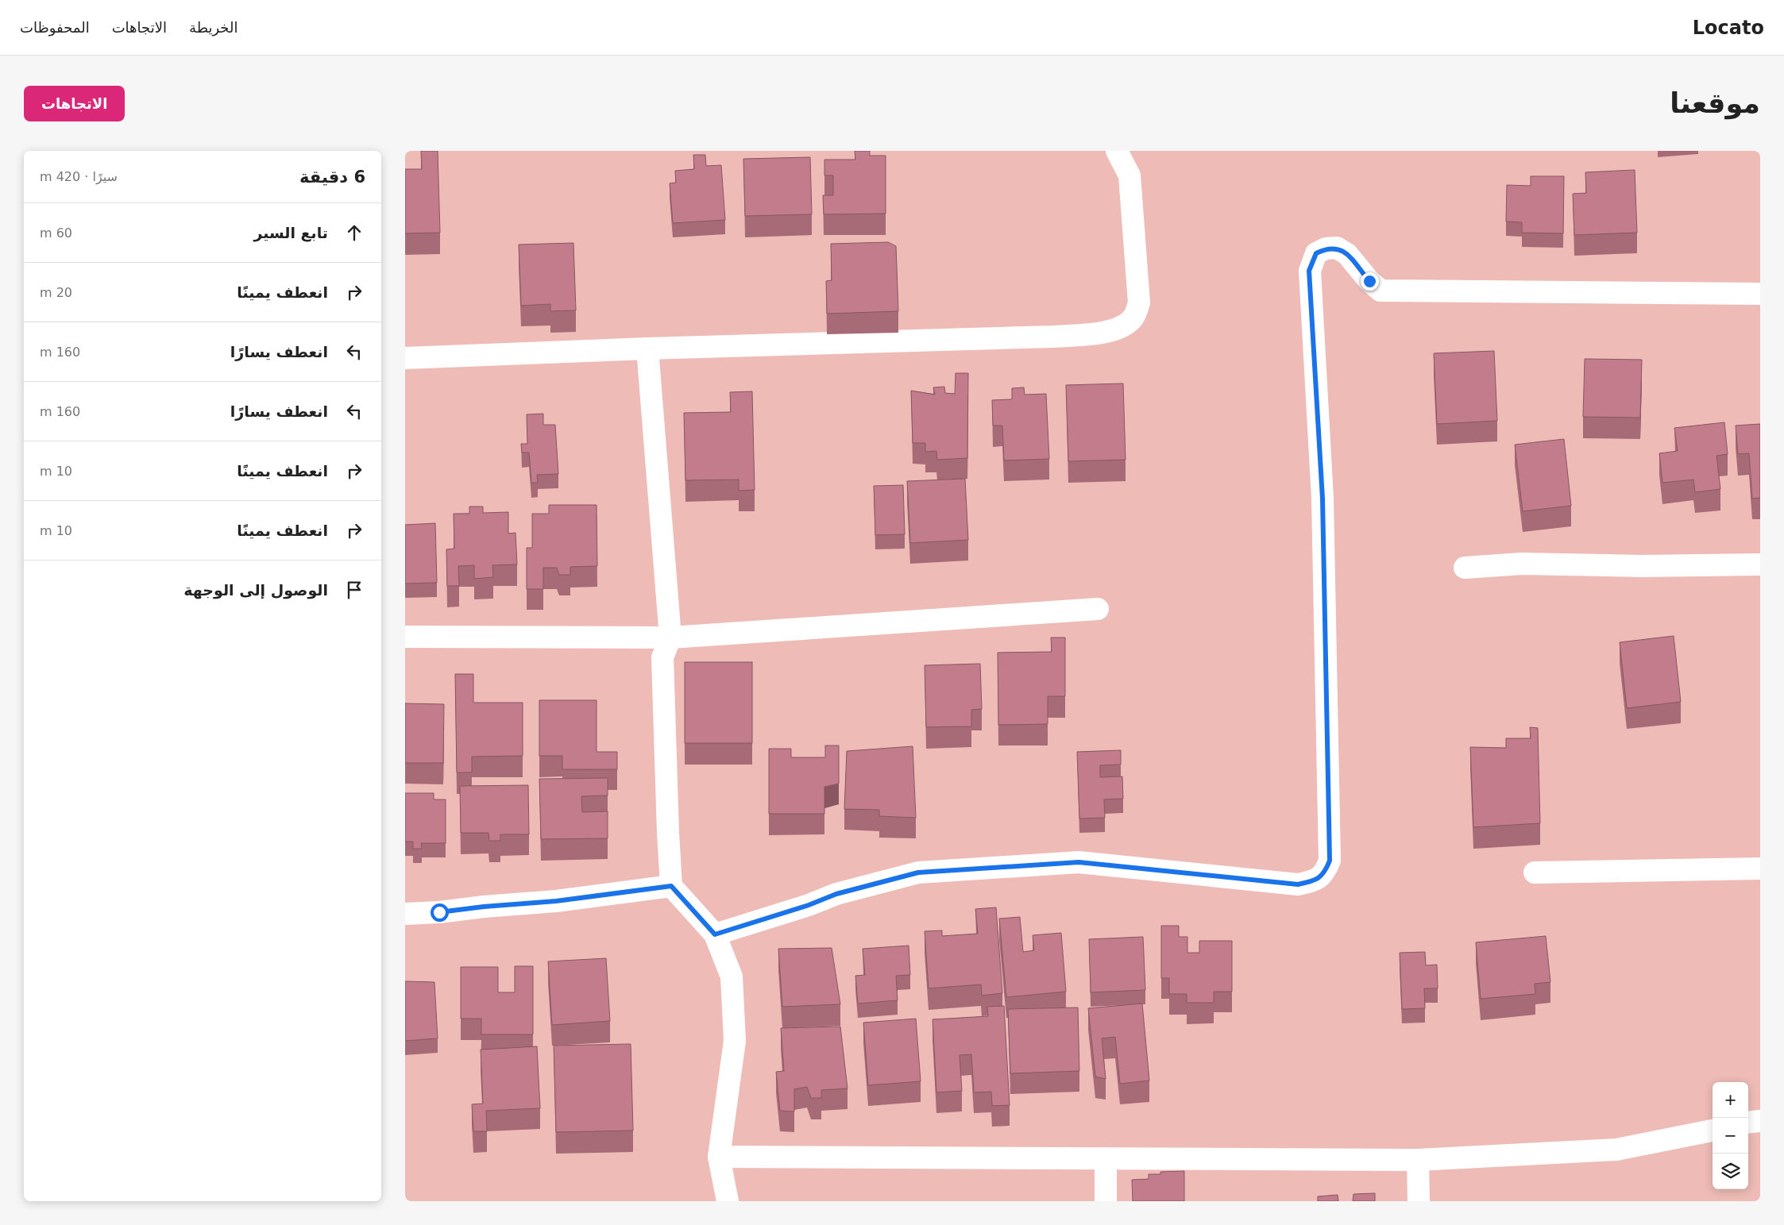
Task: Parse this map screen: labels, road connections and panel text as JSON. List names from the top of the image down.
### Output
{
  "page": {
    "header": "Locato",
    "nav": ["الخريطة", "الاتجاهات", "المحفوظات"],
    "buttons": "الاتجاهات",
    "title": "موقعنا",
    "heading": ["6 دقيقة", "سيرًا · 420 m"],
    "list": [
      ["تابع السير", "60 m"],
      ["انعطف يمينًا", "20 m"],
      ["انعطف يسارًا", "160 m"],
      ["انعطف يسارًا", "160 m"],
      ["انعطف يمينًا", "10 m"],
      ["انعطف يمينًا", "10 m"],
      "الوصول إلى الوجهة"
    ],
    "map_buttons": ["+", "−"]
  }
}
